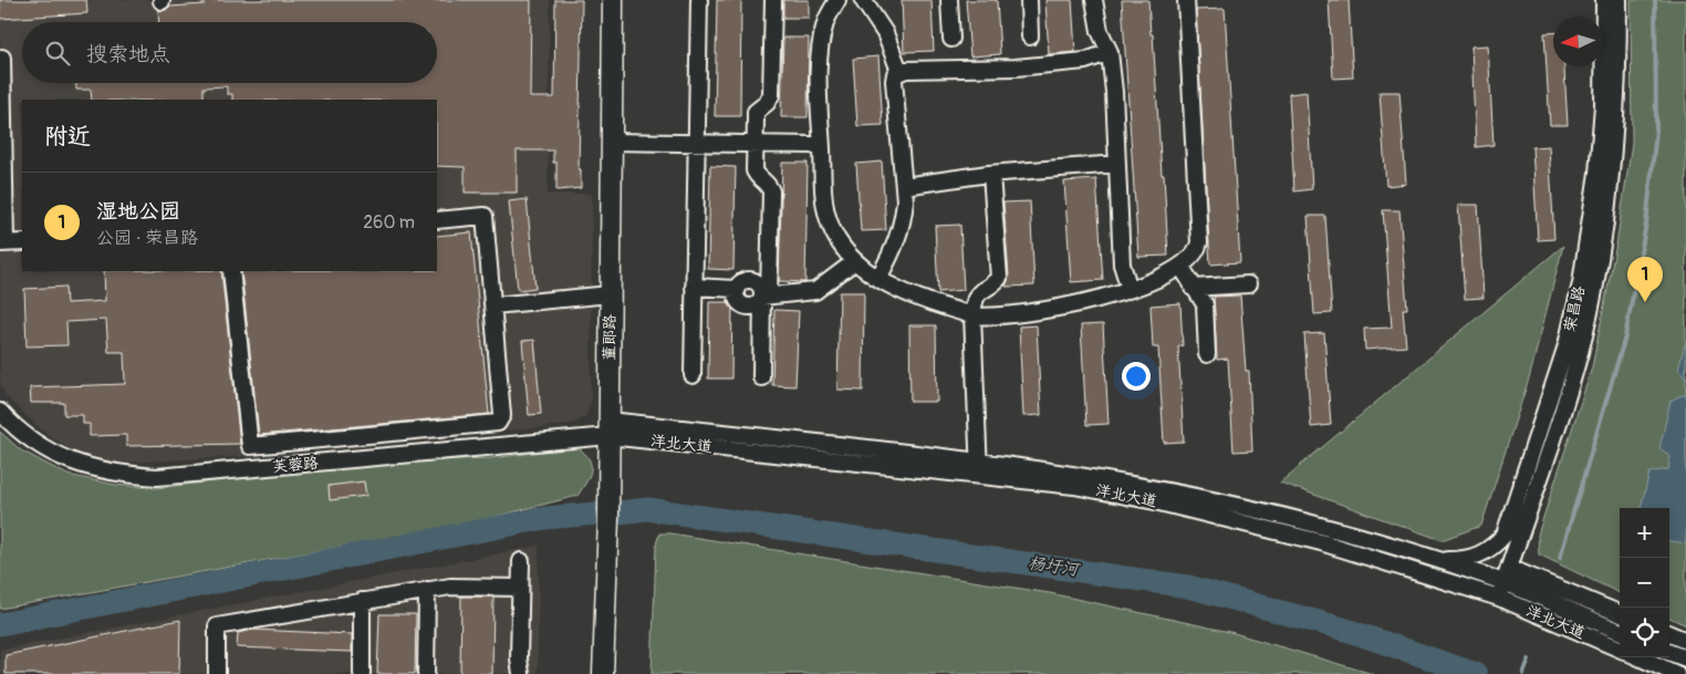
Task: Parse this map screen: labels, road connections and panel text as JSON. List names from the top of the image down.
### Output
{
  "streets": {
    "main road": ["董郎路"],
    "street": ["荣昌路", "洋北大道", "芙蓉路"]
  },
  "crossings": [
    ["荣昌路", "洋北大道"],
    ["董郎路", "洋北大道"],
    ["董郎路", "芙蓉路"],
    ["洋北大道", "芙蓉路"]
  ],
  "water": ["杨圩河"],
  "north": "left",
  "page": {
    "search": "搜索地点",
    "heading": "附近",
    "list": [
      {
        "mark": "1",
        "name": "湿地公园",
        "note": "公园 · 荣昌路",
        "value": "260 m"
      }
    ],
    "pins": "1",
    "map_buttons": ["+", "−"]
  }
}
